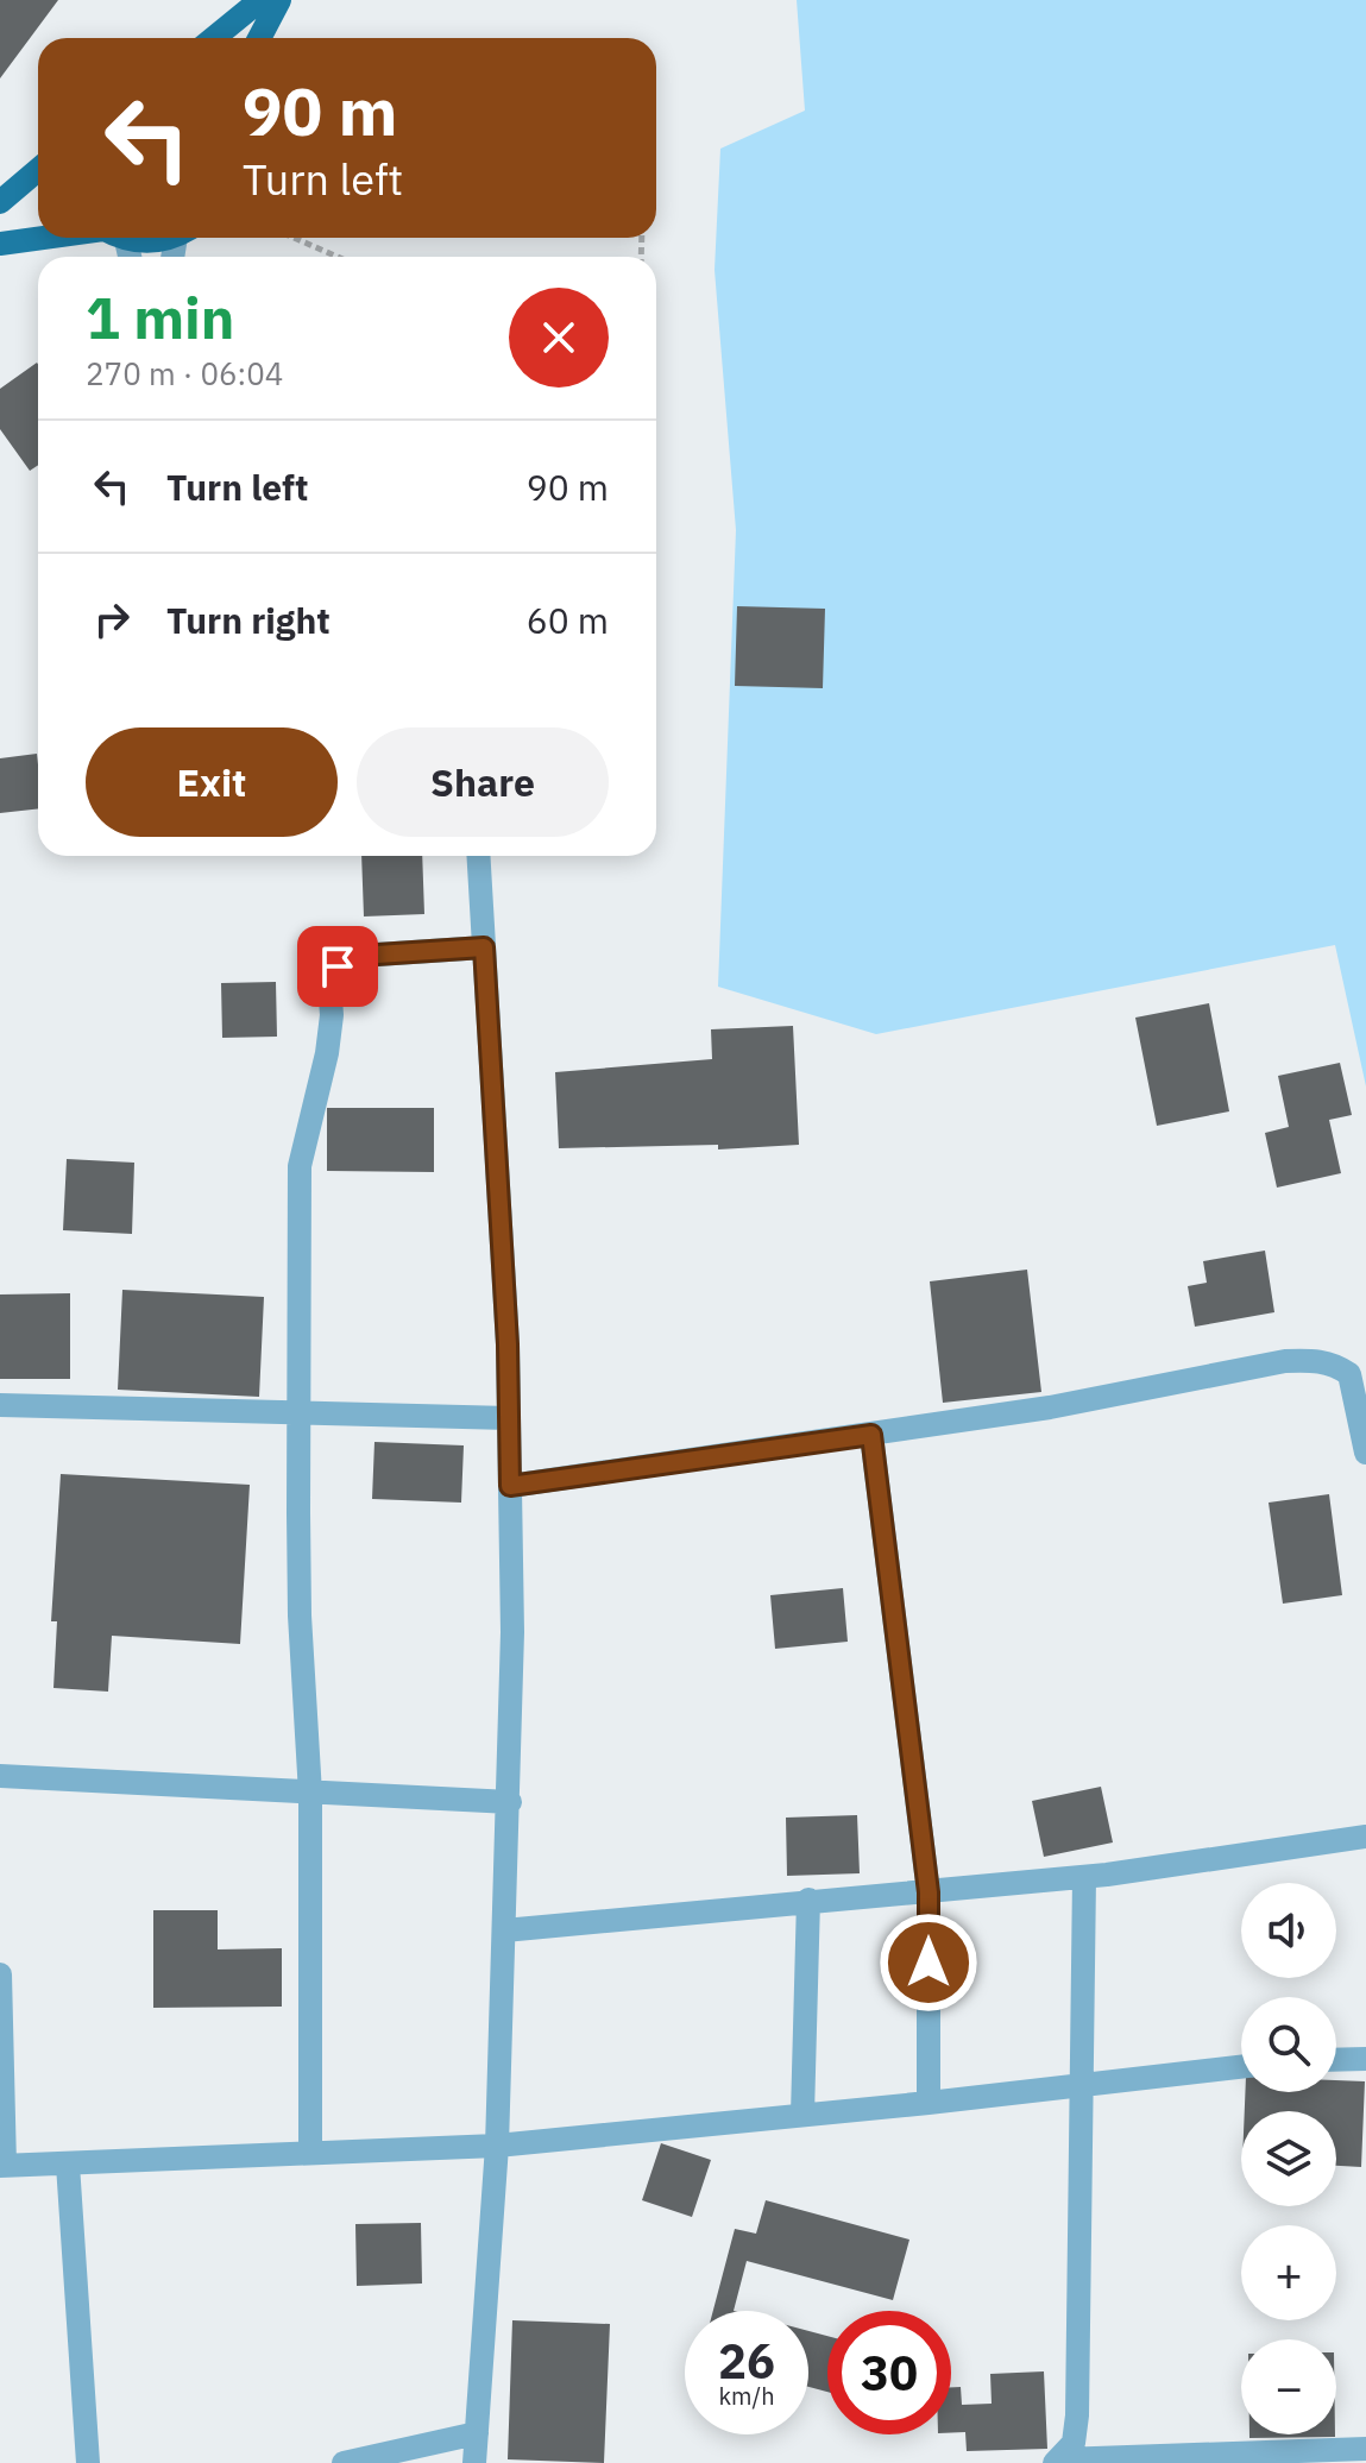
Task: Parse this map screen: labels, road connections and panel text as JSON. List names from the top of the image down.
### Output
{
  "page": {
    "turn": ["90 m", "Turn left"],
    "heading": ["1 min", "270 m · 06:04"],
    "list": [
      {
        "name": "Turn left",
        "value": "90 m"
      },
      {
        "name": "Turn right",
        "value": "60 m"
      }
    ],
    "buttons": ["Exit", "Share"],
    "map_buttons": ["+", "−"],
    "speed": "26 km/h",
    "limit": "30"
  }
}
